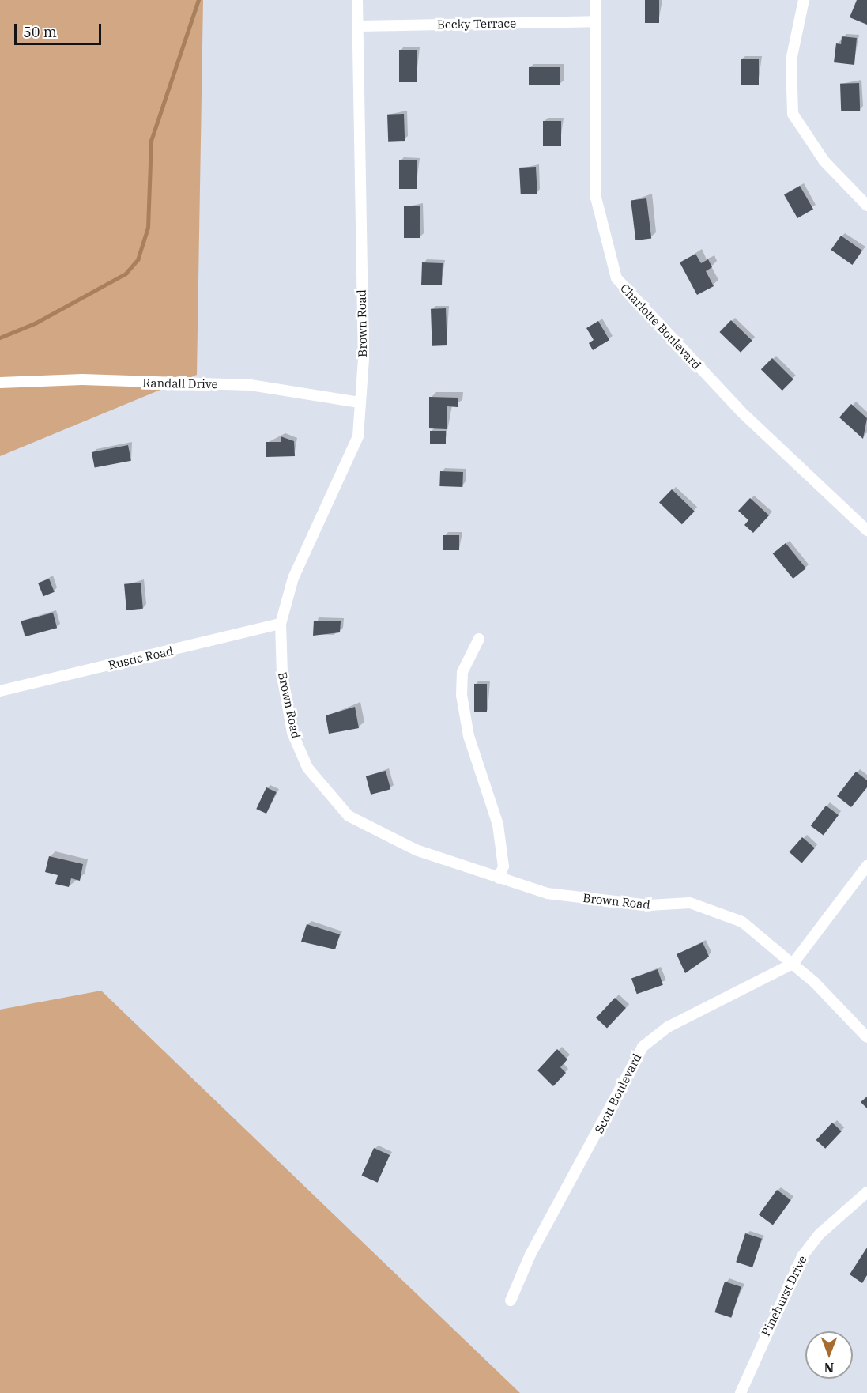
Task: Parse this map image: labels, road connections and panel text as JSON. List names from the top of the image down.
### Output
{
  "streets": {
    "street": [
      "Becky Terrace",
      "Brown Road",
      "Charlotte Boulevard",
      "Randall Drive",
      "Rustic Road",
      "Scott Boulevard",
      "Pinehurst Drive"
    ]
  },
  "crossings": [
    ["Becky Terrace", "Brown Road"],
    ["Becky Terrace", "Charlotte Boulevard"],
    ["Brown Road", "Randall Drive"],
    ["Brown Road", "Rustic Road"],
    ["Brown Road", "Scott Boulevard"]
  ],
  "scale_bar": "50 m",
  "north": "bottom"
}
